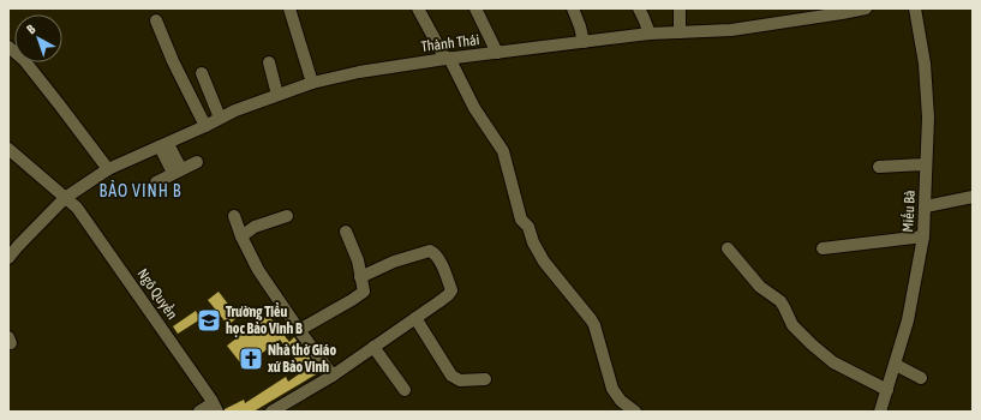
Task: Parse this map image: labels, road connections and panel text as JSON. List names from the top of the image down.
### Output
{
  "streets": {
    "street": ["Thành Thái", "Miếu Bà", "Ngô Quyền"]
  },
  "crossings": [
    ["Thành Thái", "Ngô Quyền"]
  ],
  "districts": ["BẢO VINH B"],
  "places": {
    "school or university": ["Trường Tiểu học Bảo Vinh B"],
    "church": ["Nhà thờ Giáo xứ Bảo Vinh"]
  },
  "north": "top left"
}
